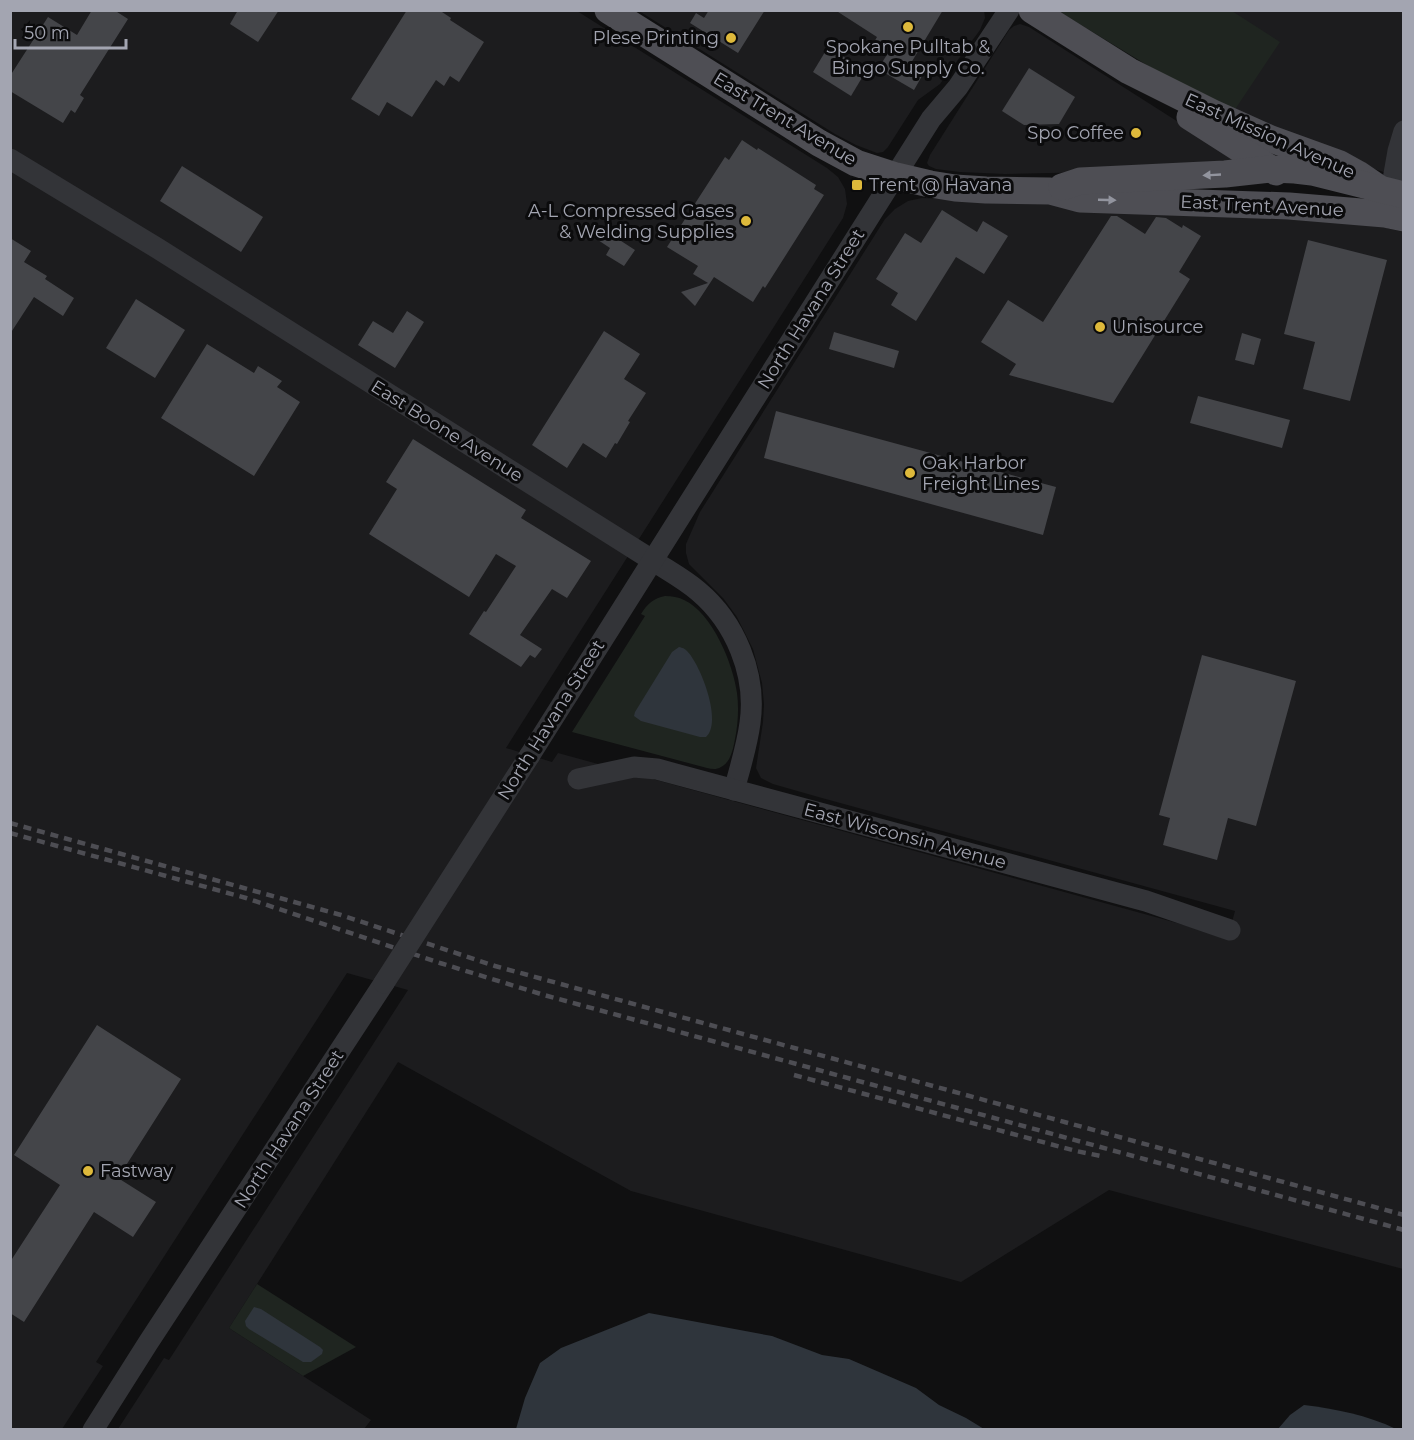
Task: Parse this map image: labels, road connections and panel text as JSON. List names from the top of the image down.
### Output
{
  "streets": {
    "main road": ["East Trent Avenue", "East Mission Avenue"],
    "street": ["North Havana Street", "East Boone Avenue", "East Wisconsin Avenue"]
  },
  "crossings": [
    ["East Trent Avenue", "East Mission Avenue"],
    ["East Trent Avenue", "North Havana Street"],
    ["North Havana Street", "East Boone Avenue"],
    ["East Boone Avenue", "East Wisconsin Avenue"]
  ],
  "places": {
    "other": [
      "Spokane Pulltab & Bingo Supply Co.",
      "Plese Printing",
      "Spo Coffee",
      "A-L Compressed Gases & Welding Supplies",
      "Unisource",
      "Oak Harbor Freight Lines",
      "Fastway"
    ],
    "transit": ["Trent @ Havana"]
  },
  "scale_bar": "50 m"
}
